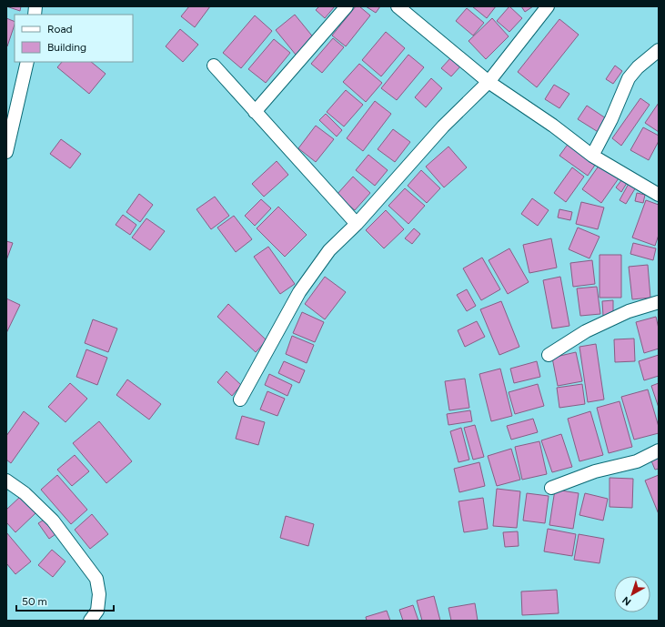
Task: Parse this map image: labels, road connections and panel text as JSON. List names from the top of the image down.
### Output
{
  "legend": ["Road", "Building"],
  "scale_bar": "50 m",
  "north": "bottom left"
}
